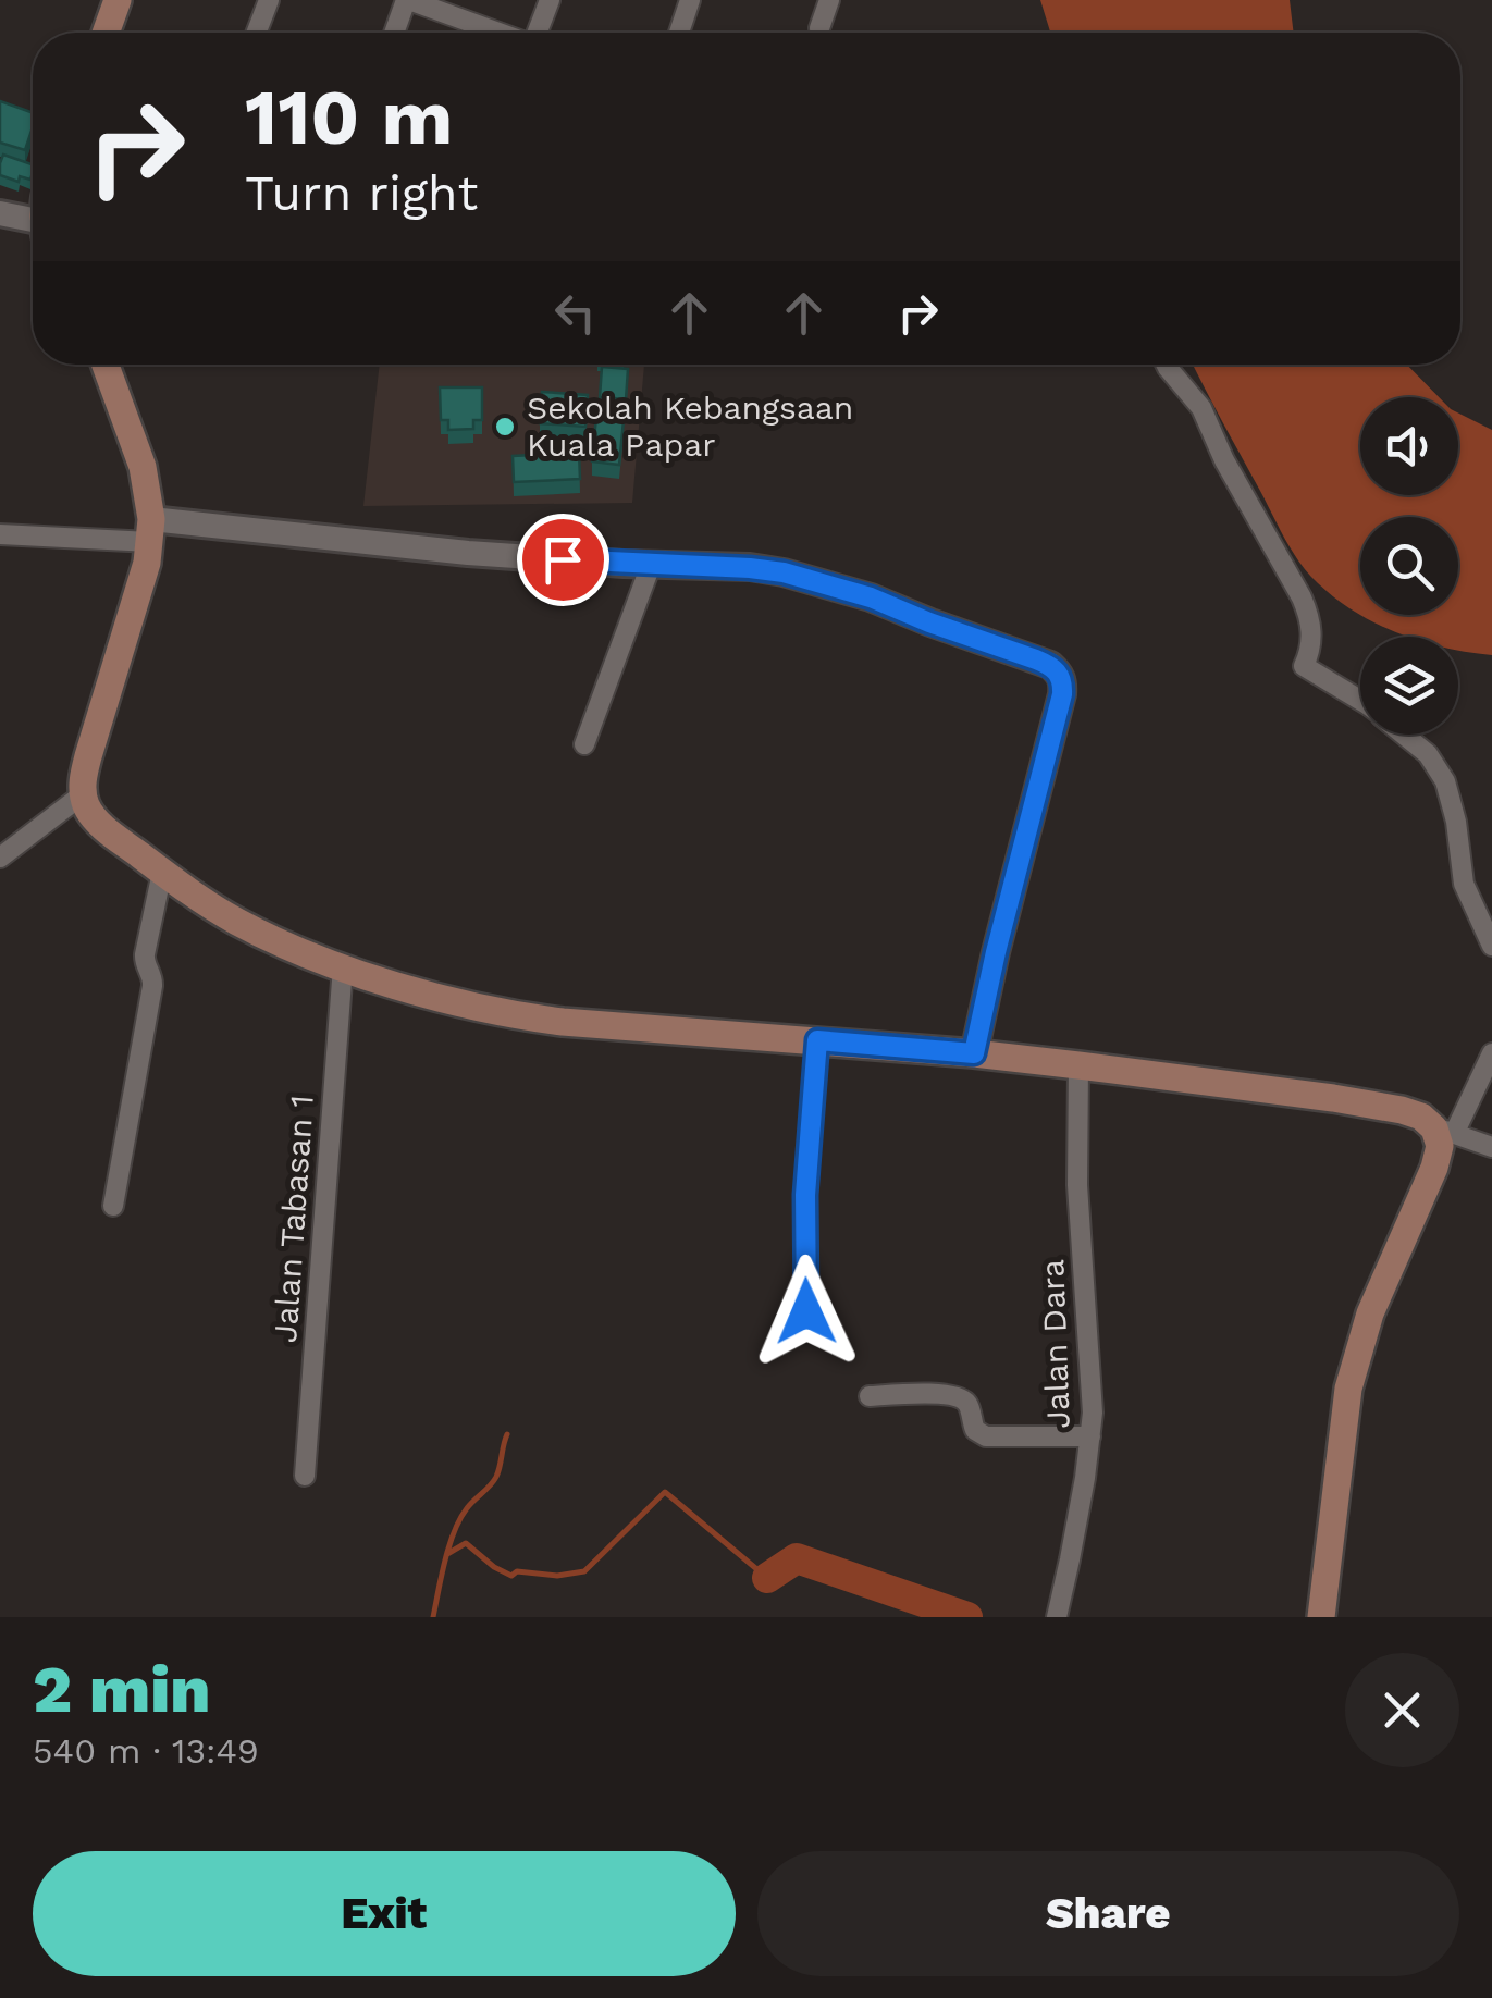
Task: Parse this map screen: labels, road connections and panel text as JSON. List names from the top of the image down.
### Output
{
  "streets": {
    "street": ["Jalan Tabasan 1", "Jalan Dara"]
  },
  "places": ["Sekolah Kebangsaan Kuala Papar"],
  "page": {
    "turn": ["110 m", "Turn right"],
    "heading": ["2 min", "540 m · 13:49"],
    "buttons": ["Exit", "Share"]
  }
}
